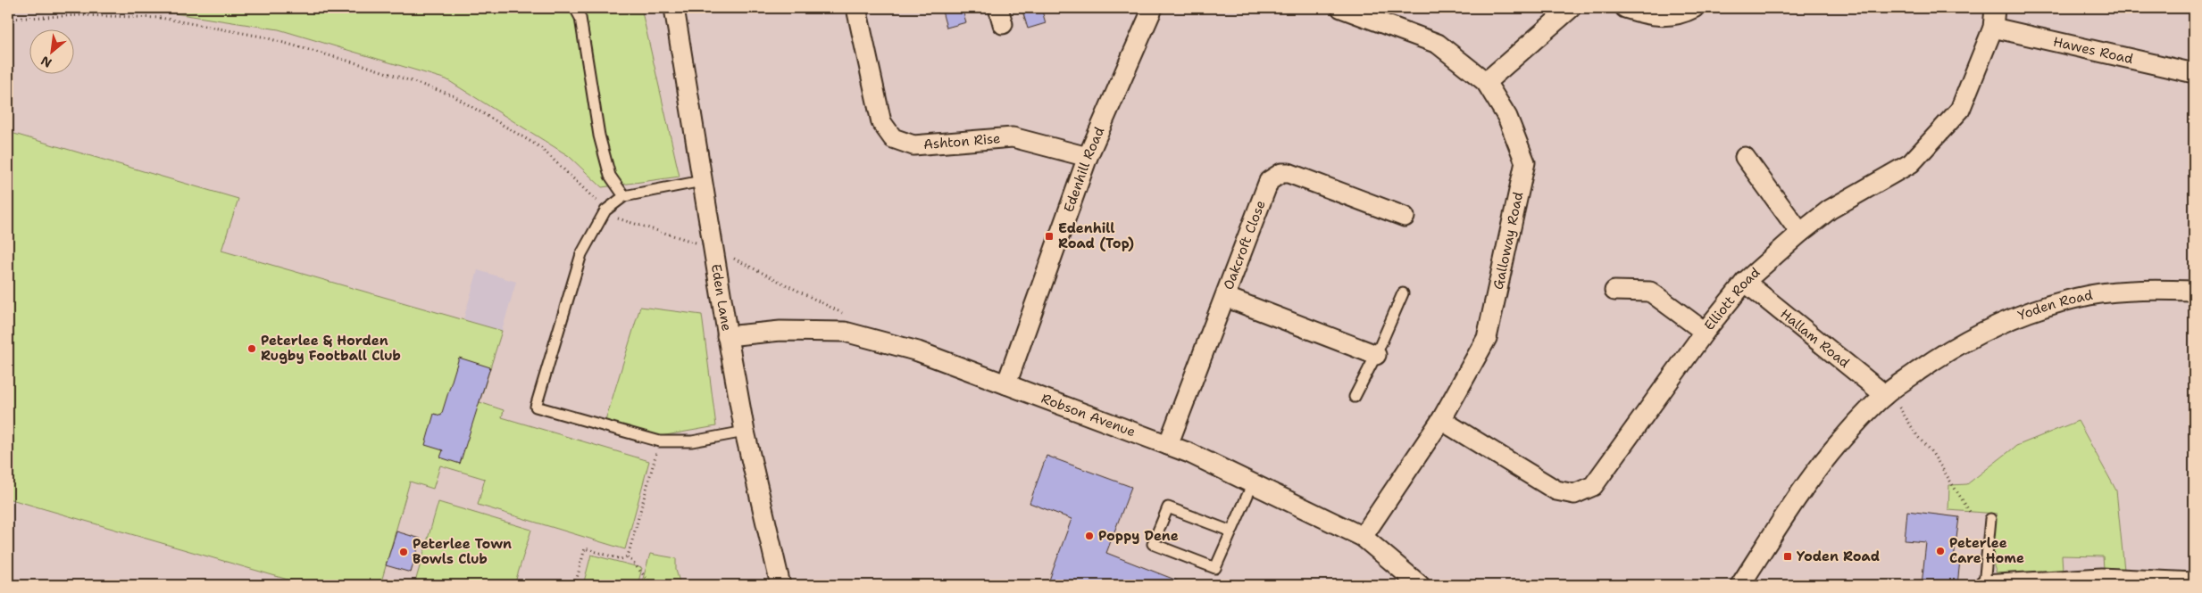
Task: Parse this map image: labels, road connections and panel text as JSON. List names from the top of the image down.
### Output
{
  "streets": {
    "street": [
      "Hawes Road",
      "Ashton Rise",
      "Edenhill Road",
      "Galloway Road",
      "Oakcroft Close",
      "Eden Lane",
      "Elliott Road",
      "Yoden Road",
      "Hallam Road",
      "Robson Avenue"
    ]
  },
  "crossings": [
    ["Hawes Road", "Elliott Road"],
    ["Ashton Rise", "Edenhill Road"],
    ["Edenhill Road", "Robson Avenue"],
    ["Galloway Road", "Elliott Road"],
    ["Galloway Road", "Robson Avenue"],
    ["Oakcroft Close", "Robson Avenue"],
    ["Eden Lane", "Robson Avenue"],
    ["Elliott Road", "Hallam Road"],
    ["Yoden Road", "Hallam Road"]
  ],
  "places": {
    "transit": ["Edenhill Road (Top)", "Yoden Road"],
    "other": [
      "Peterlee & Horden Rugby Football Club",
      "Poppy Dene",
      "Peterlee Care Home",
      "Peterlee Town Bowls Club"
    ]
  },
  "north": "bottom left"
}
